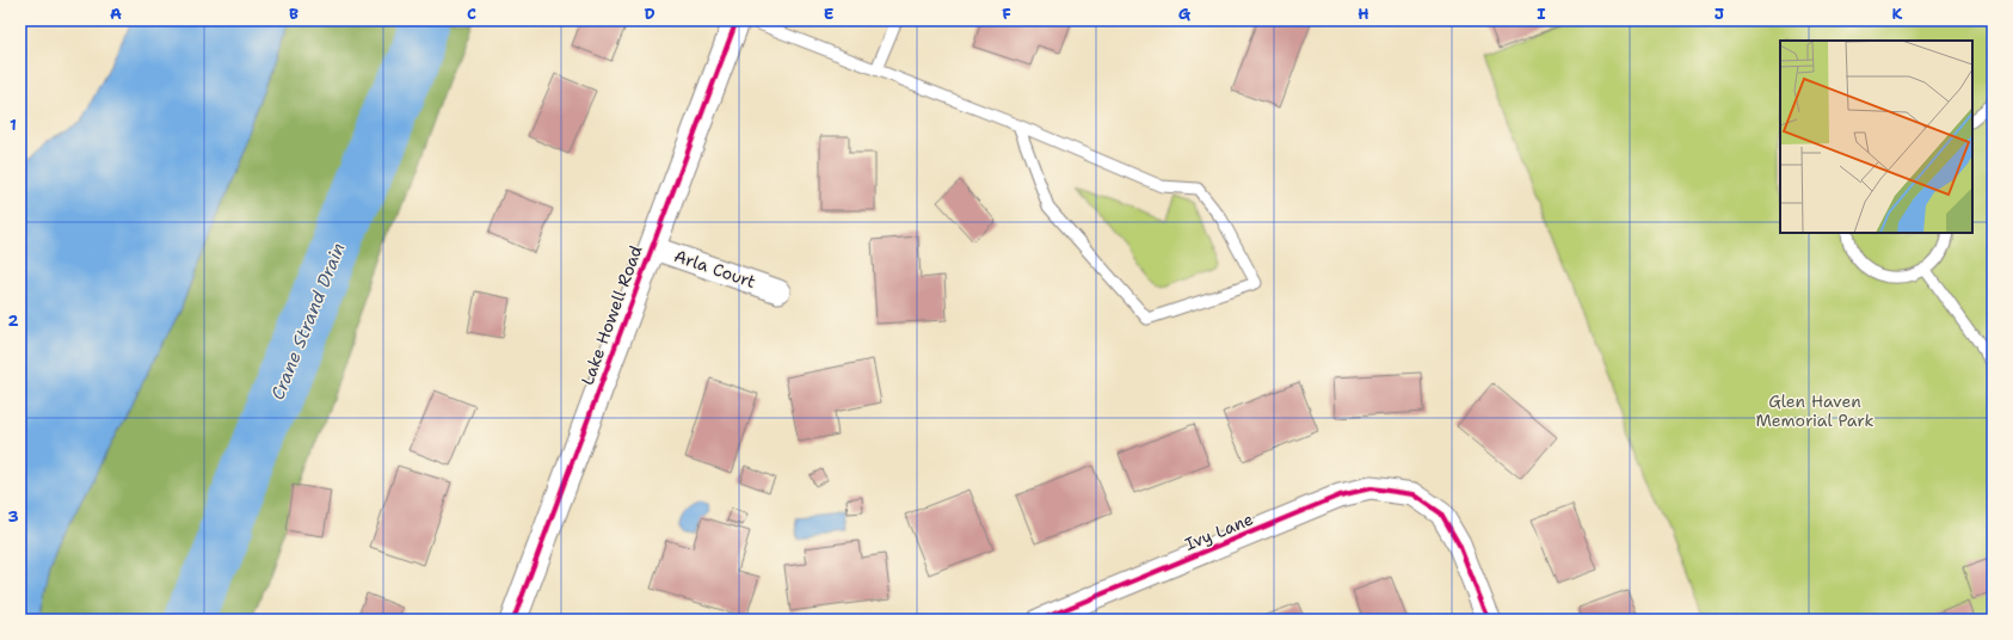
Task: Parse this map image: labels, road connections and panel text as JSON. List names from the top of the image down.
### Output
{
  "streets": {
    "street": ["Arla Court", "Lake Howell Road", "Ivy Lane"]
  },
  "crossings": [
    ["Arla Court", "Lake Howell Road"]
  ],
  "water": ["Crane Strand Drain"],
  "parks": ["Glen Haven Memorial Park"],
  "grid": {
    "columns": [
      "A",
      "B",
      "C",
      "D",
      "E",
      "F",
      "G",
      "H",
      "I",
      "J",
      "K"
    ],
    "rows": ["1", "2", "3"]
  }
}
